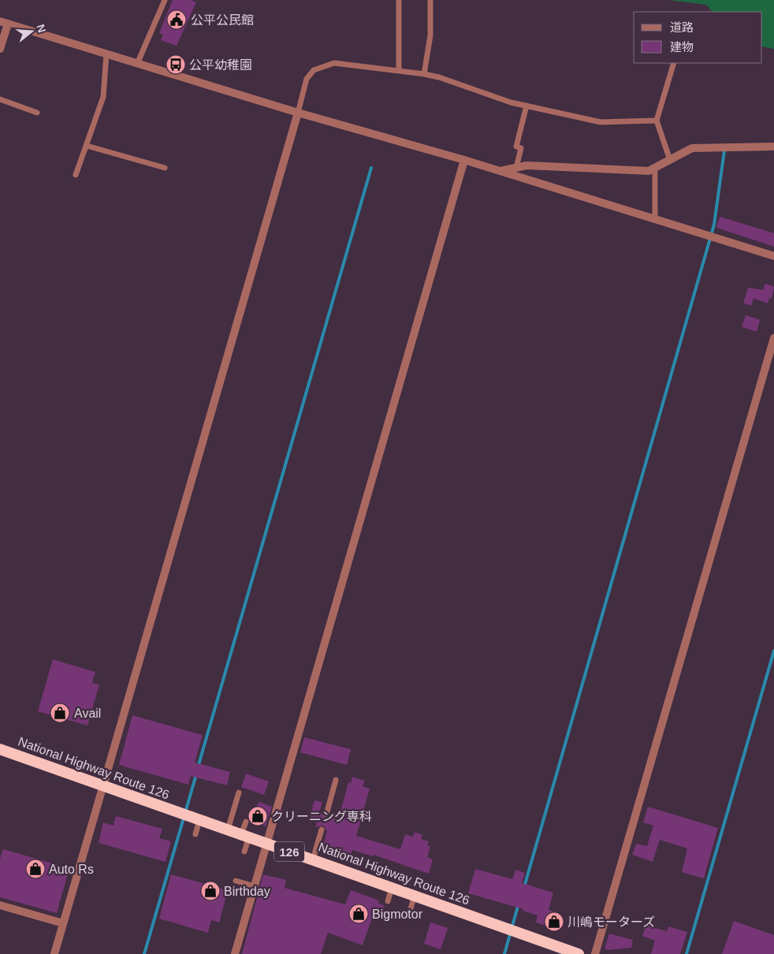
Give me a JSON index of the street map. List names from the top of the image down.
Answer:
{
  "streets": {
    "highway": ["National Highway Route 126", "126"]
  },
  "places": {
    "public building": ["公平公民館"],
    "bus stop": ["公平幼稚園"],
    "shop": [
      "Avail",
      "クリーニング専科",
      "Auto Rs",
      "Birthday",
      "Bigmotor",
      "川嶋モーターズ"
    ]
  },
  "legend": ["道路", "建物"],
  "north": "right"
}
